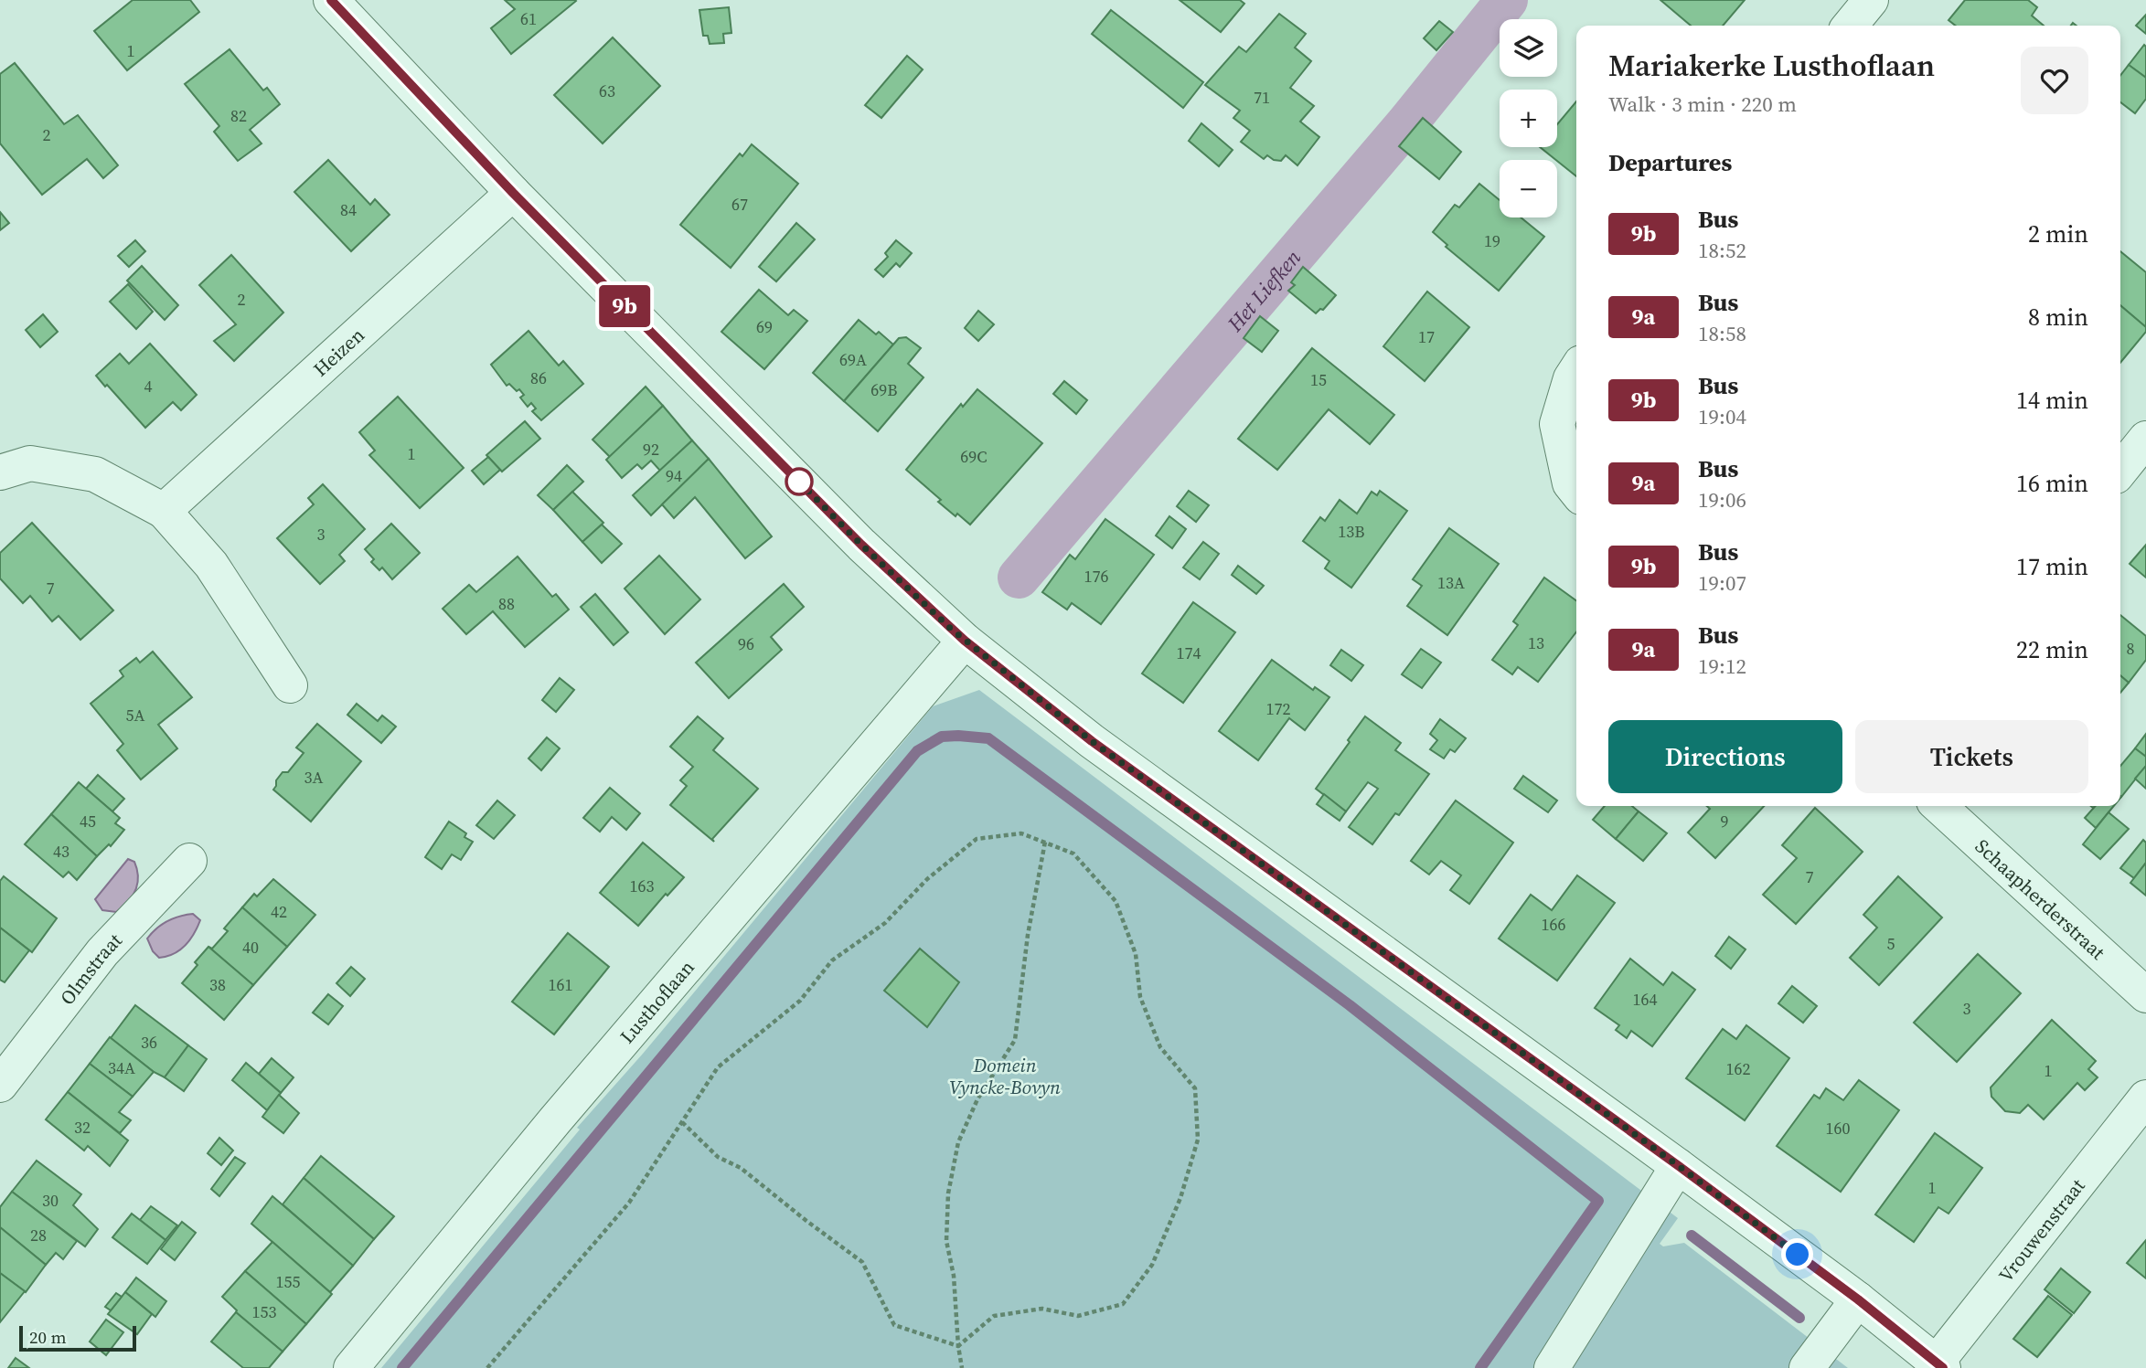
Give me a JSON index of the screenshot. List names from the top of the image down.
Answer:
{
  "streets": {
    "street": [
      "Heizen",
      "Schaapherderstraat",
      "Olmstraat",
      "Lusthoflaan",
      "Vrouwenstraat"
    ]
  },
  "water": ["Het Liefken"],
  "parks": ["Domein Vyncke-Bovyn"],
  "lines": ["bus line 9b"],
  "house_numbers": [
    "61",
    "1",
    "63",
    "71",
    "82",
    "2",
    "67",
    "84",
    "19",
    "2",
    "69",
    "17",
    "69A",
    "86",
    "15",
    "4",
    "69B",
    "92",
    "1",
    "69C",
    "94",
    "13B",
    "3",
    "176",
    "13A",
    "7",
    "88",
    "13",
    "96",
    "8",
    "174",
    "172",
    "5A",
    "3A",
    "45",
    "9",
    "43",
    "7",
    "163",
    "42",
    "166",
    "5",
    "40",
    "38",
    "161",
    "164",
    "3",
    "36",
    "34A",
    "162",
    "1",
    "32",
    "160",
    "1",
    "30",
    "28",
    "155",
    "153"
  ],
  "scale_bar": "20 m",
  "page": {
    "on_map": "9b",
    "map_buttons": ["+", "−"],
    "heading": [
      ["Mariakerke Lusthoflaan", "Walk · 3 min · 220 m"],
      "Departures"
    ],
    "list": [
      {
        "mark": "9b",
        "name": "Bus",
        "note": "18:52",
        "value": "2 min"
      },
      {
        "mark": "9a",
        "name": "Bus",
        "note": "18:58",
        "value": "8 min"
      },
      {
        "mark": "9b",
        "name": "Bus",
        "note": "19:04",
        "value": "14 min"
      },
      {
        "mark": "9a",
        "name": "Bus",
        "note": "19:06",
        "value": "16 min"
      },
      {
        "mark": "9b",
        "name": "Bus",
        "note": "19:07",
        "value": "17 min"
      },
      {
        "mark": "9a",
        "name": "Bus",
        "note": "19:12",
        "value": "22 min"
      }
    ],
    "buttons": ["Directions", "Tickets"],
    "scale": "20 m"
  }
}
